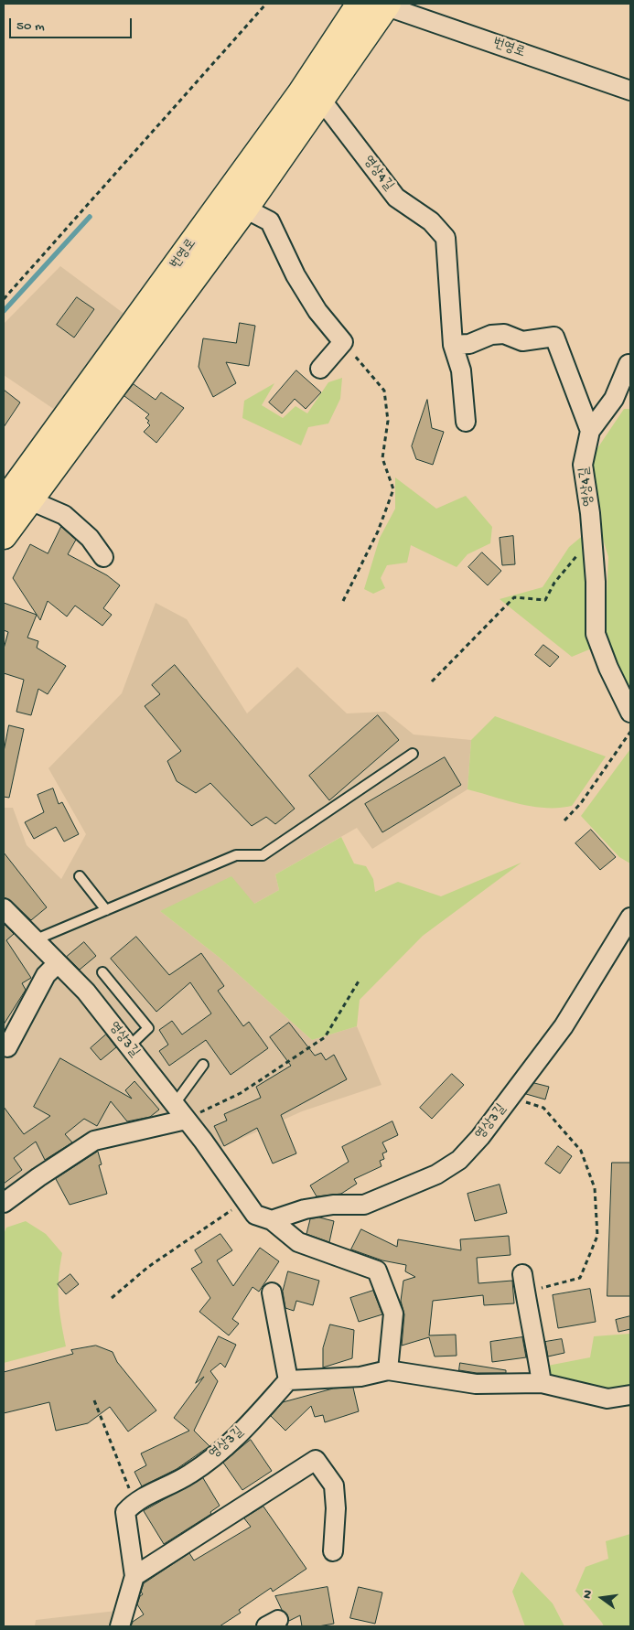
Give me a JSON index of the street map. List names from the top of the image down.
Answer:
{
  "streets": {
    "main road": ["번영로"],
    "street": ["영상4길", "영상3길"]
  },
  "crossings": [
    ["번영로", "영상4길"]
  ],
  "scale_bar": "50 m",
  "north": "left"
}
